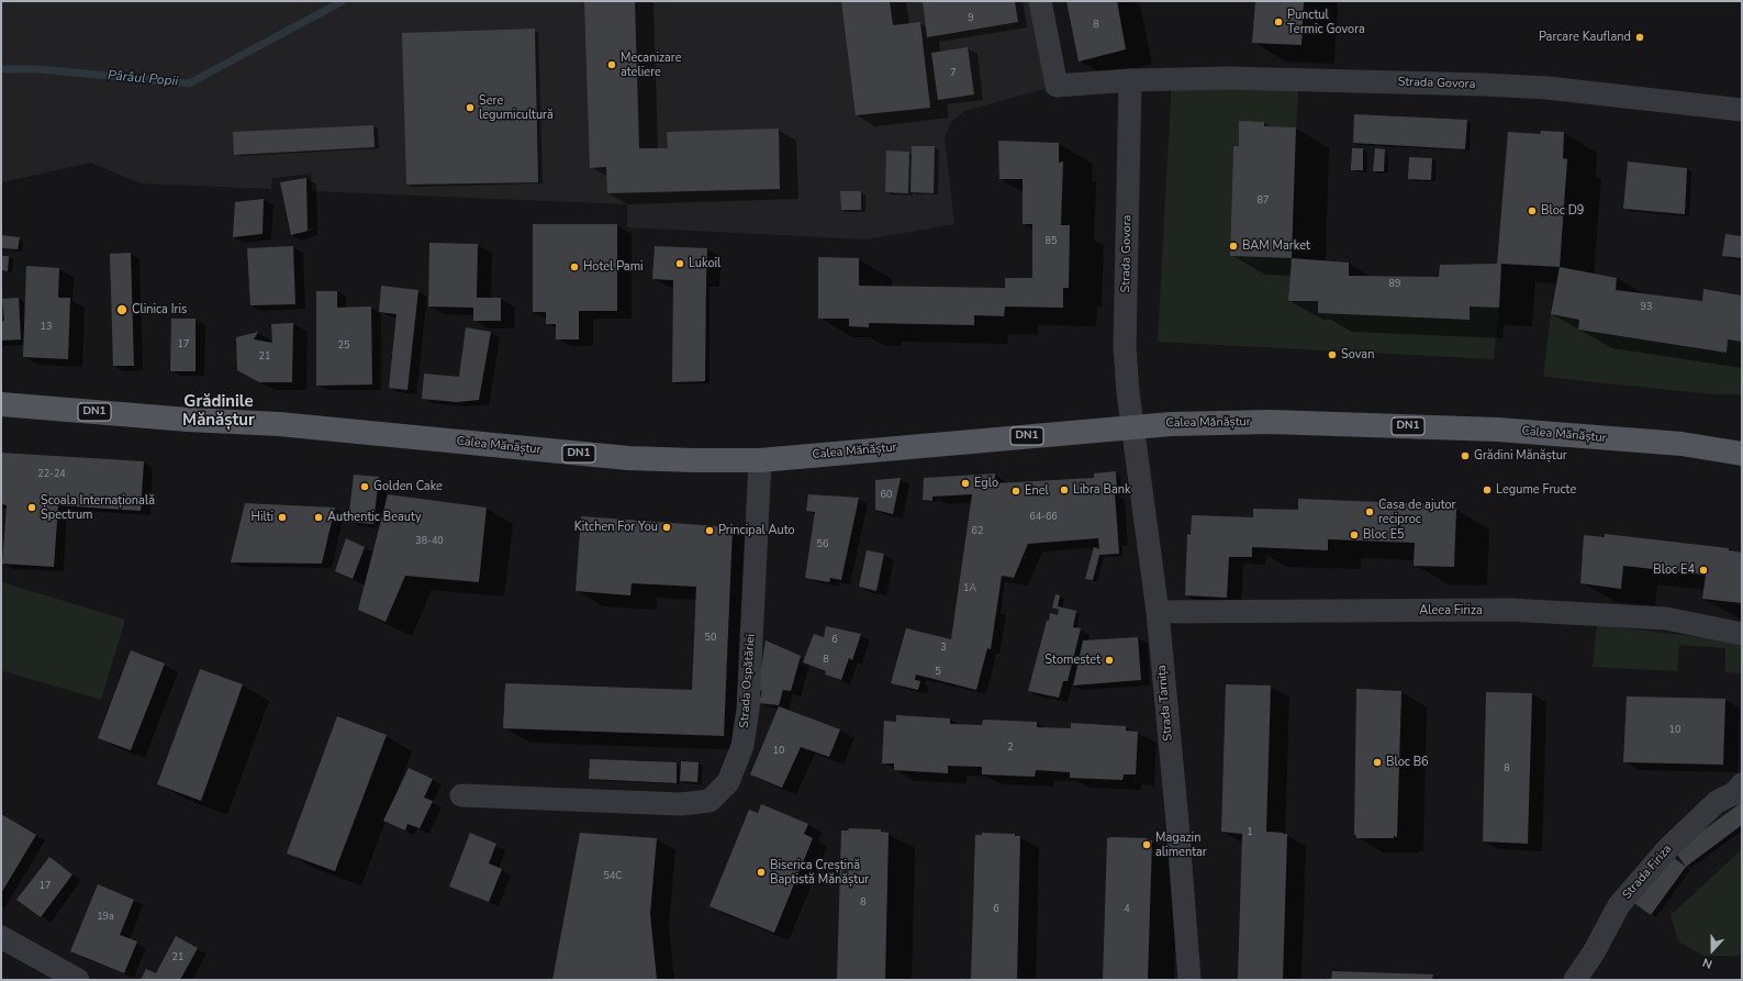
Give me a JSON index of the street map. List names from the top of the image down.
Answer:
{
  "streets": {
    "main road": ["DN1", "Calea Mănăștur"],
    "street": [
      "Strada Govora",
      "Aleea Firiza",
      "Strada Ospătăriei",
      "Strada Tarnița",
      "Strada Firiza"
    ]
  },
  "crossings": [
    ["Strada Govora", "Calea Mănăștur"],
    ["Strada Govora", "Strada Tarnița"],
    ["Calea Mănăștur", "Strada Ospătăriei"],
    ["Calea Mănăștur", "Strada Tarnița"],
    ["Aleea Firiza", "Strada Tarnița"]
  ],
  "districts": ["Grădinile Mănăștur"],
  "water": ["Pârâul Popii"],
  "places": [
    "Punctul Termic Govora",
    "Parcare Kaufland",
    "Mecanizare ateliere",
    "Sere legumicultură",
    "Bloc D9",
    "BAM Market",
    "Lukoil",
    "Hotel Pami",
    "Clinica Iris",
    "Sovan",
    "Grădini Mănăștur",
    "Eglo",
    "Golden Cake",
    "Libra Bank",
    "Legume Fructe",
    "Enel",
    "Școala Internațională Spectrum",
    "Casa de ajutor reciproc",
    "Hilti",
    "Authentic Beauty",
    "Kitchen For You",
    "Principal Auto",
    "Bloc E5",
    "Bloc E4",
    "Stomestet",
    "Bloc B6",
    "Magazin alimentar",
    "Biserica Creștină Baptistă Mănăștur"
  ],
  "house_numbers": [
    "9",
    "8",
    "7",
    "87",
    "85",
    "89",
    "93",
    "13",
    "17",
    "25",
    "21",
    "22-24",
    "60",
    "64-66",
    "62",
    "38-40",
    "56",
    "1A",
    "50",
    "6",
    "3",
    "8",
    "5",
    "10",
    "2",
    "10",
    "8",
    "1",
    "54C",
    "17",
    "8",
    "6",
    "4",
    "19a",
    "21"
  ],
  "north": "bottom"
}
